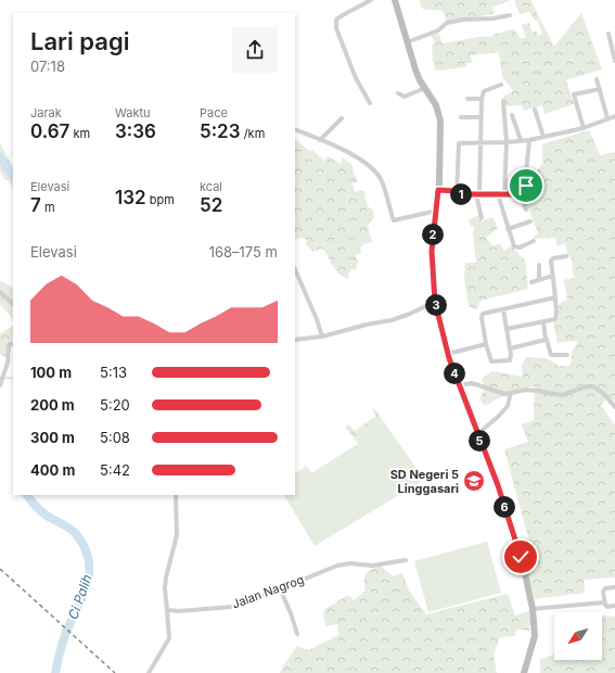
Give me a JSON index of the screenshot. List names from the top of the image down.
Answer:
{
  "streets": {
    "street": ["Jalan Nagrog"]
  },
  "water": ["Ci Palih"],
  "places": {
    "school or university": ["SD Negeri 5 Linggasari"]
  },
  "north": "bottom left",
  "page": {
    "heading": ["Lari pagi", "07:18"],
    "stats": [
      ["Jarak", "0.67 km"],
      ["Waktu", "3:36"],
      ["Pace", "5:23 /km"],
      ["Elevasi", "7 m"],
      ["132 bpm"],
      ["kcal", "52"]
    ],
    "pins": [
      "1",
      "2",
      "3",
      "4",
      "5",
      "6"
    ],
    "chart": ["Elevasi", "168–175 m"],
    "list": [
      {
        "name": "100 m",
        "note": "5:13"
      },
      {
        "name": "200 m",
        "note": "5:20"
      },
      {
        "name": "300 m",
        "note": "5:08"
      },
      {
        "name": "400 m",
        "note": "5:42"
      }
    ]
  }
}
